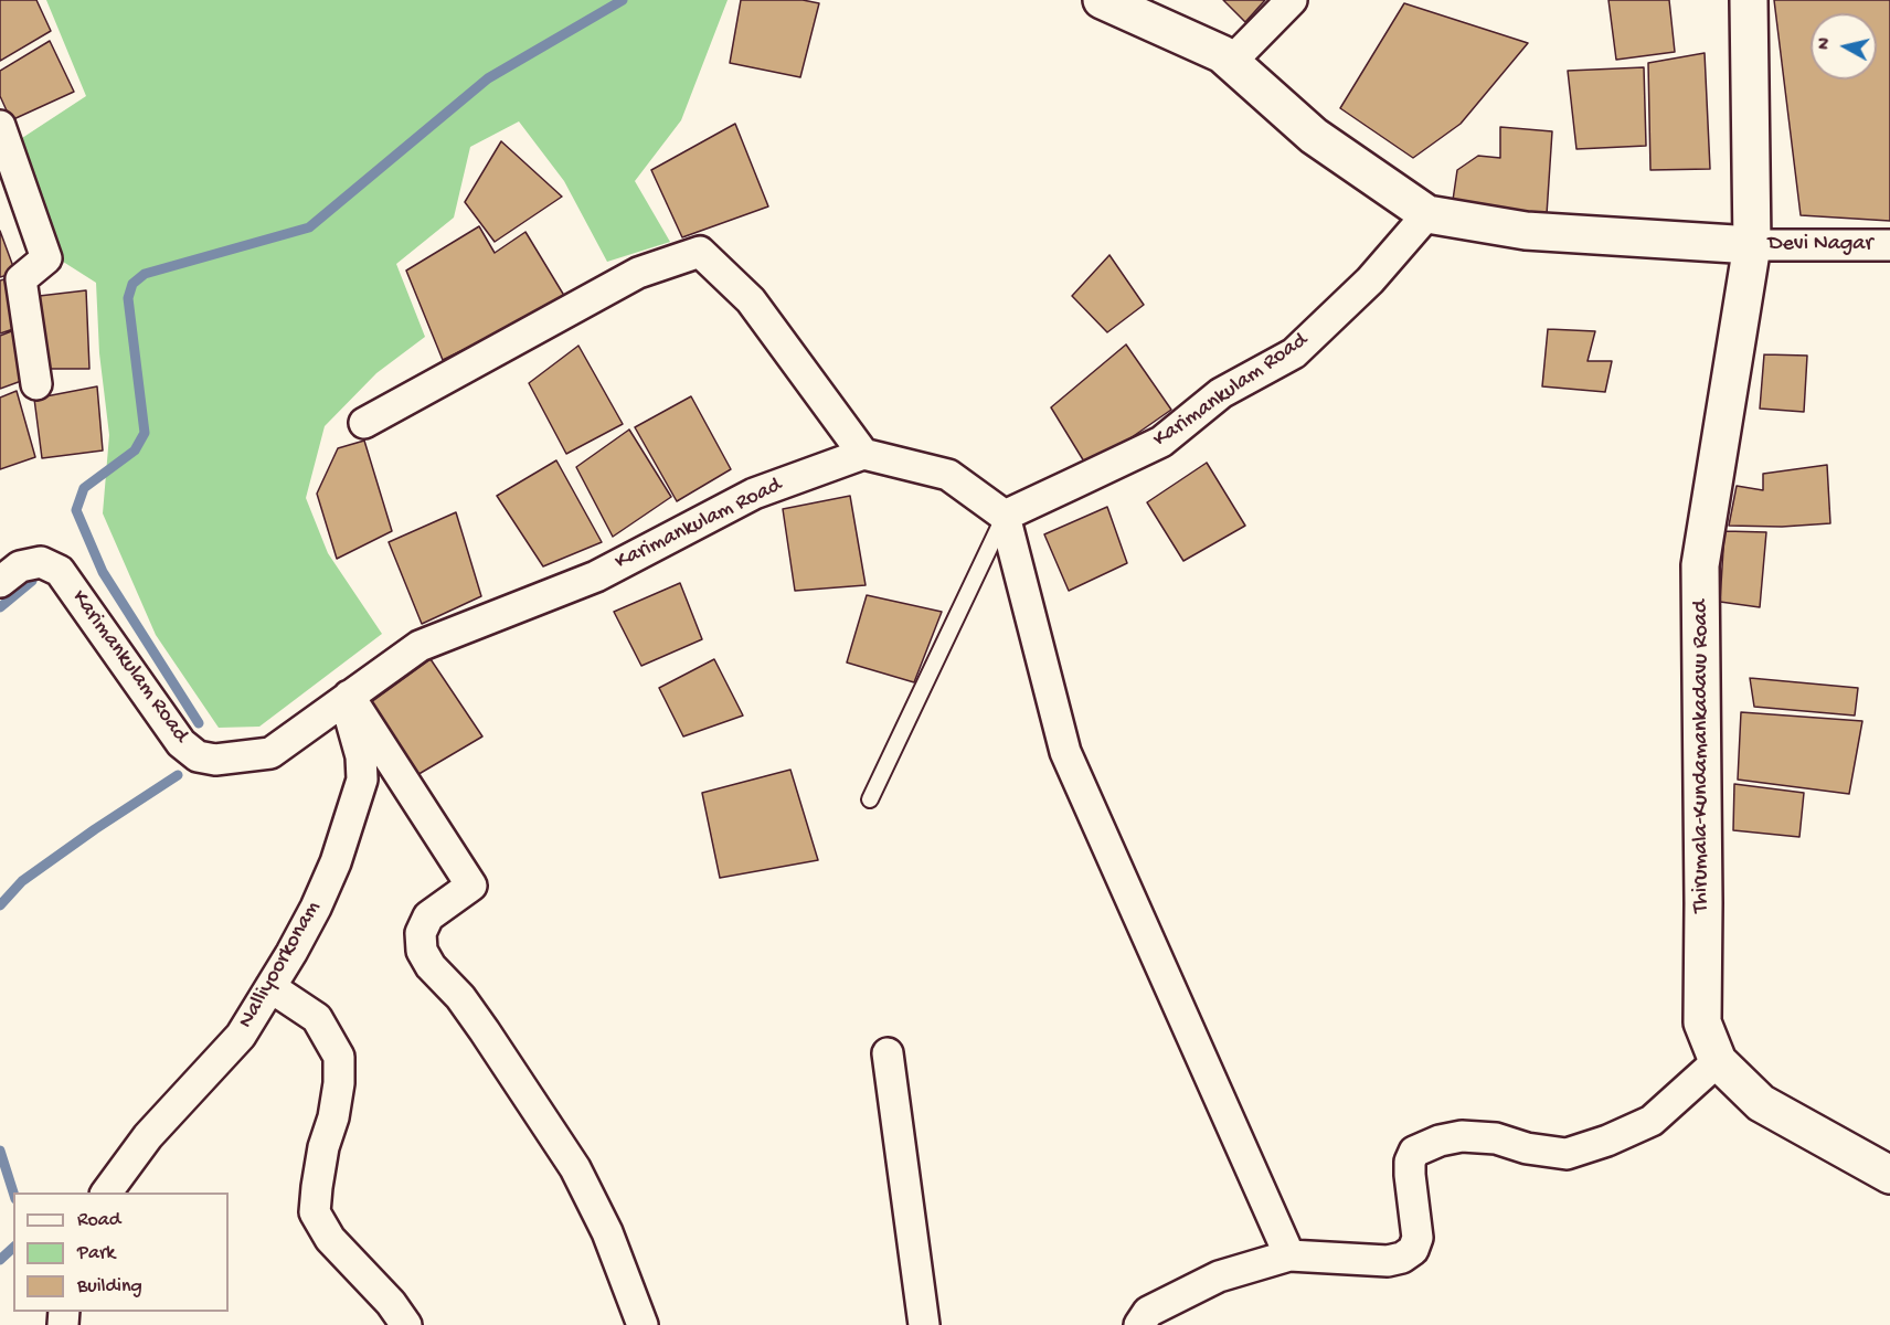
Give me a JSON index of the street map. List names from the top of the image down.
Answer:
{
  "streets": {
    "main road": ["Thirumala-Kundamankadavu Road"],
    "street": ["Devi Nagar", "Karimankulam Road", "Nalliyoorkonam"]
  },
  "crossings": [
    ["Devi Nagar", "Thirumala-Kundamankadavu Road"],
    ["Karimankulam Road", "Nalliyoorkonam"]
  ],
  "legend": ["Road", "Park", "Building"],
  "north": "left"
}
